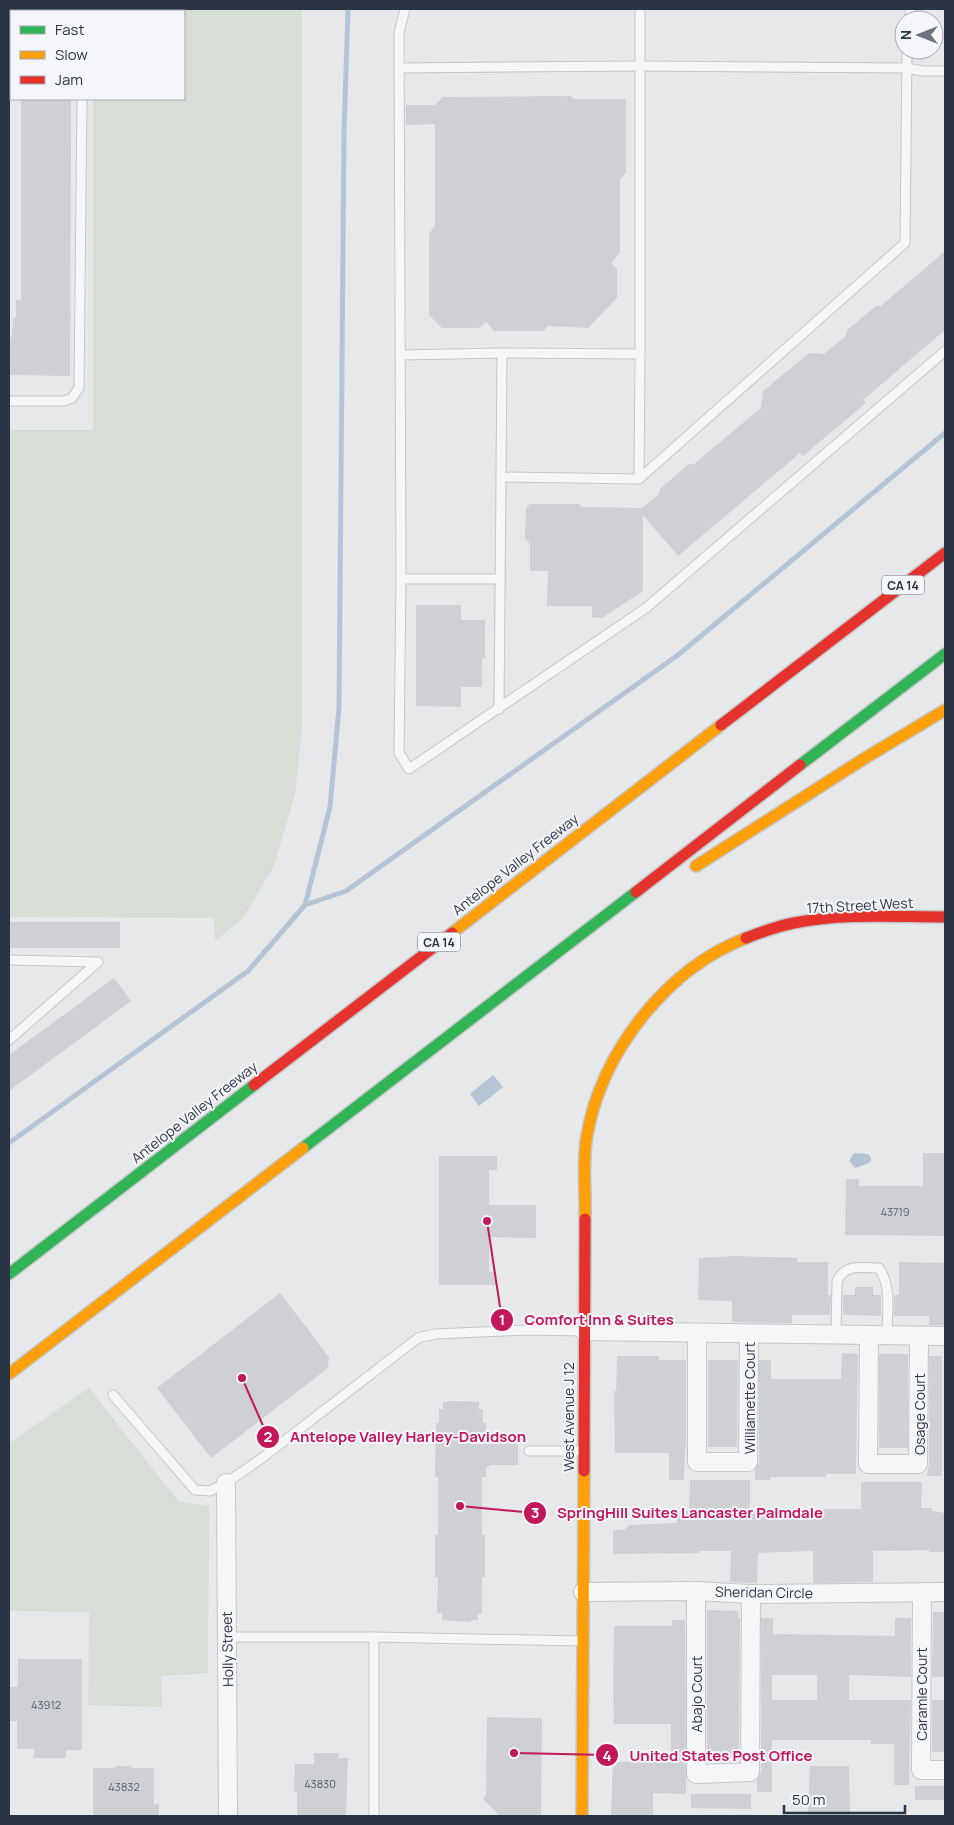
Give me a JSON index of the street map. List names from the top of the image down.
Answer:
{
  "streets": {
    "main road": [
      "CA 14",
      "Antelope Valley Freeway",
      "17th Street West",
      "West Avenue J 12"
    ],
    "street": [
      "Williamette Court",
      "Osage Court",
      "Sheridan Circle",
      "Holly Street",
      "Abajo Court",
      "Caramle Court"
    ]
  },
  "crossings": [
    ["17th Street West", "West Avenue J 12"],
    ["West Avenue J 12", "Sheridan Circle"],
    ["Sheridan Circle", "Abajo Court"],
    ["Sheridan Circle", "Caramle Court"]
  ],
  "places": [
    "Comfort Inn & Suites",
    "Antelope Valley Harley-Davidson",
    "SpringHill Suites Lancaster Palmdale",
    "United States Post Office"
  ],
  "house_numbers": [
    "43719",
    "43912",
    "43830",
    "43832"
  ],
  "legend": ["Fast", "Slow", "Jam"],
  "scale_bar": "50 m",
  "north": "left"
}
